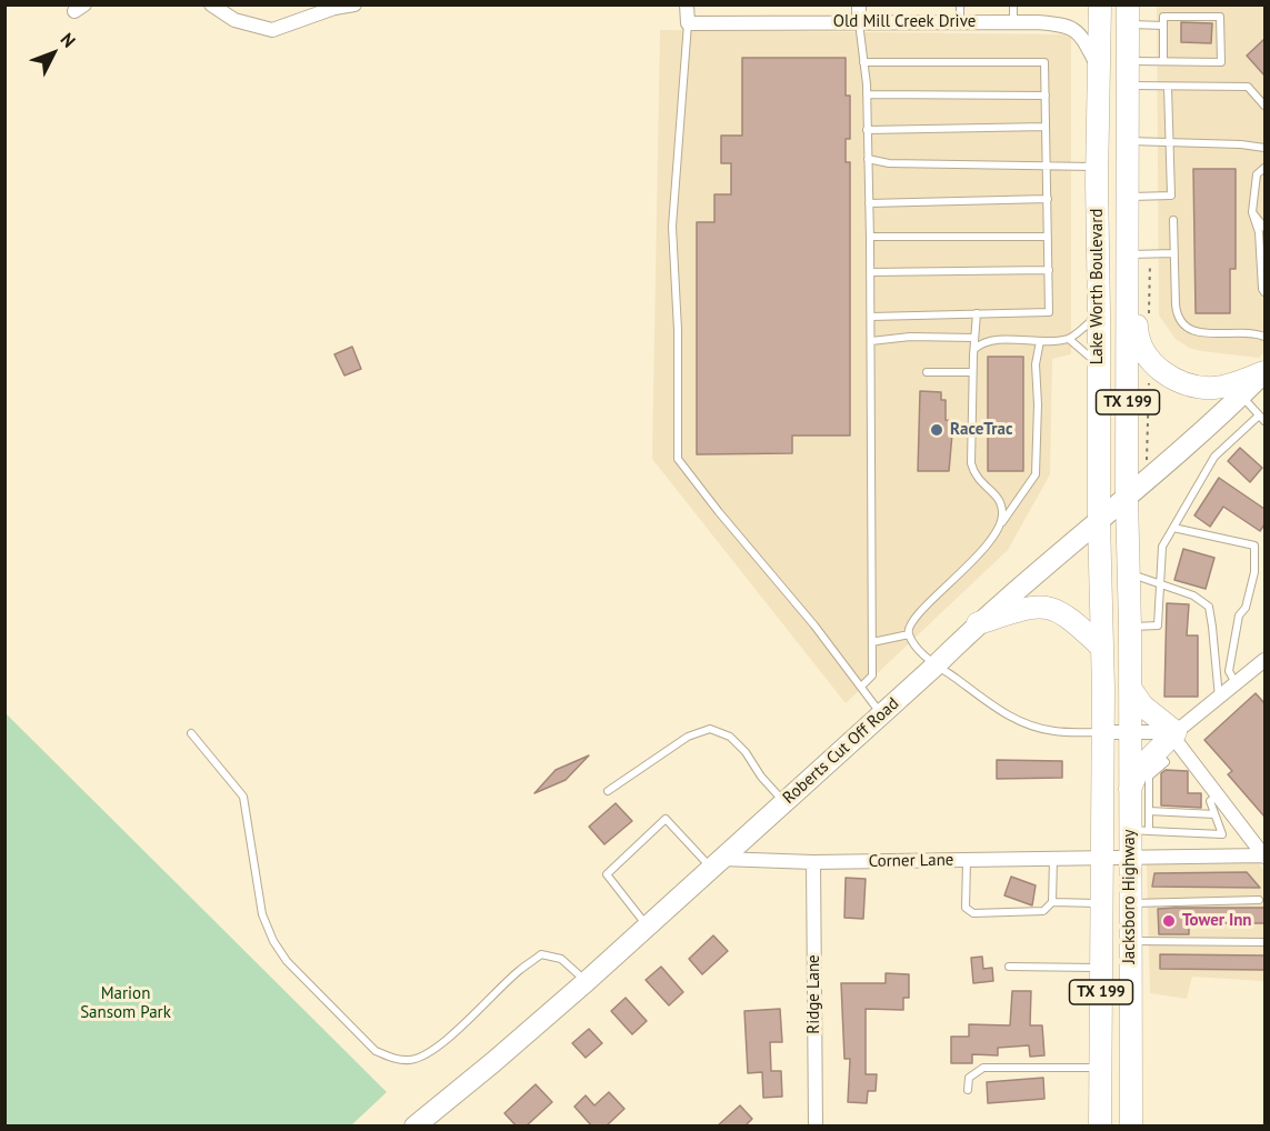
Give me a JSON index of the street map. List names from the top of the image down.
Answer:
{
  "streets": {
    "main road": ["Lake Worth Boulevard", "TX 199", "Jacksboro Highway"],
    "street": [
      "Old Mill Creek Drive",
      "Roberts Cut Off Road",
      "Corner Lane",
      "Ridge Lane"
    ]
  },
  "crossings": [
    ["Old Mill Creek Drive", "Lake Worth Boulevard"],
    ["Lake Worth Boulevard", "Roberts Cut Off Road"],
    ["Lake Worth Boulevard", "Jacksboro Highway"],
    ["Roberts Cut Off Road", "Corner Lane"],
    ["Corner Lane", "Jacksboro Highway"],
    ["Corner Lane", "Ridge Lane"]
  ],
  "parks": ["Marion Sansom Park"],
  "places": ["RaceTrac", "Tower Inn"],
  "north": "top right"
}
